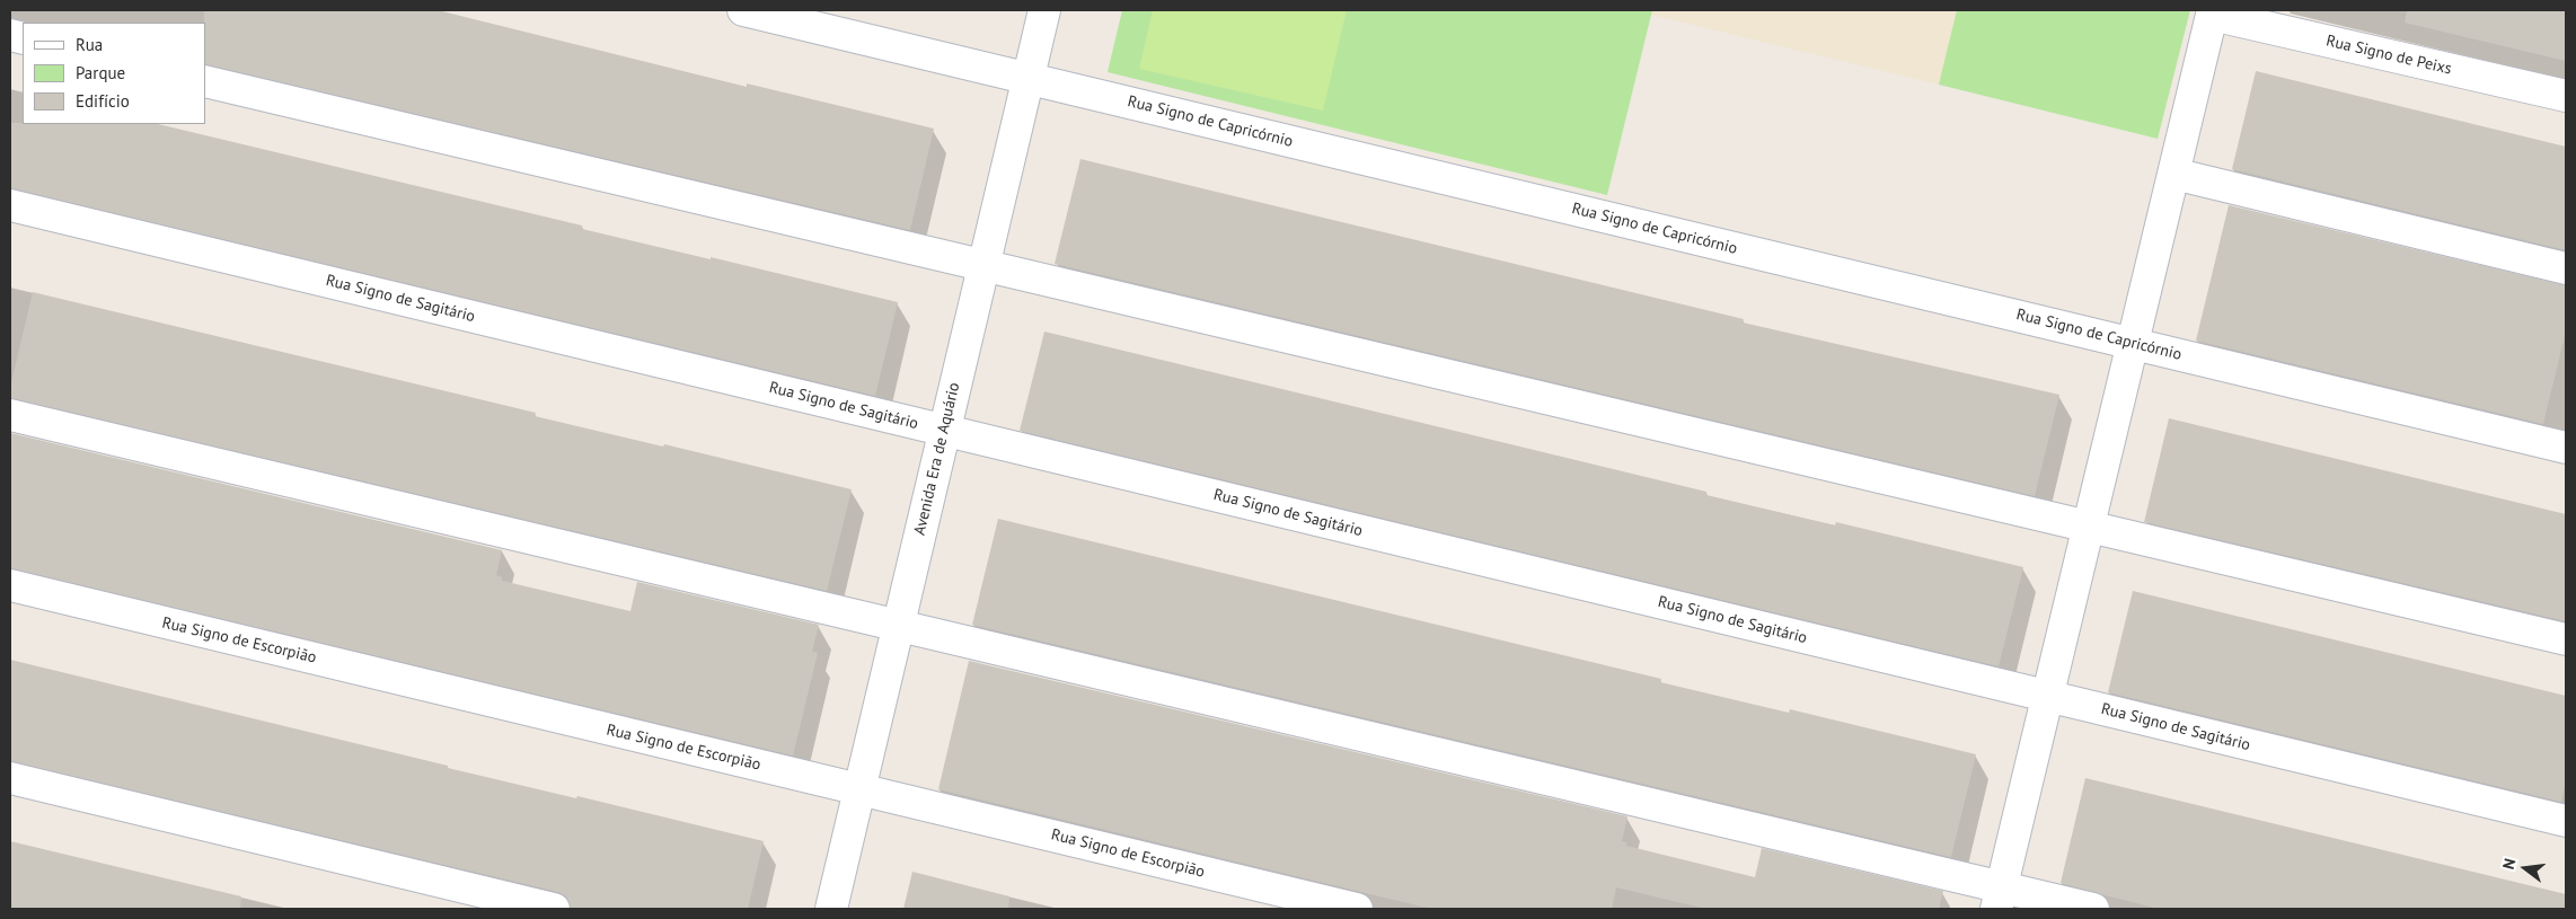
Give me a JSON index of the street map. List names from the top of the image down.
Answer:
{
  "streets": {
    "street": [
      "Rua Signo de Peixs",
      "Rua Signo de Capricórnio",
      "Rua Signo de Sagitário",
      "Avenida Era de Aquário",
      "Rua Signo de Escorpião"
    ]
  },
  "crossings": [
    ["Rua Signo de Capricórnio", "Avenida Era de Aquário"],
    ["Rua Signo de Sagitário", "Avenida Era de Aquário"],
    ["Avenida Era de Aquário", "Rua Signo de Escorpião"]
  ],
  "legend": ["Rua", "Parque", "Edifício"],
  "north": "left"
}
